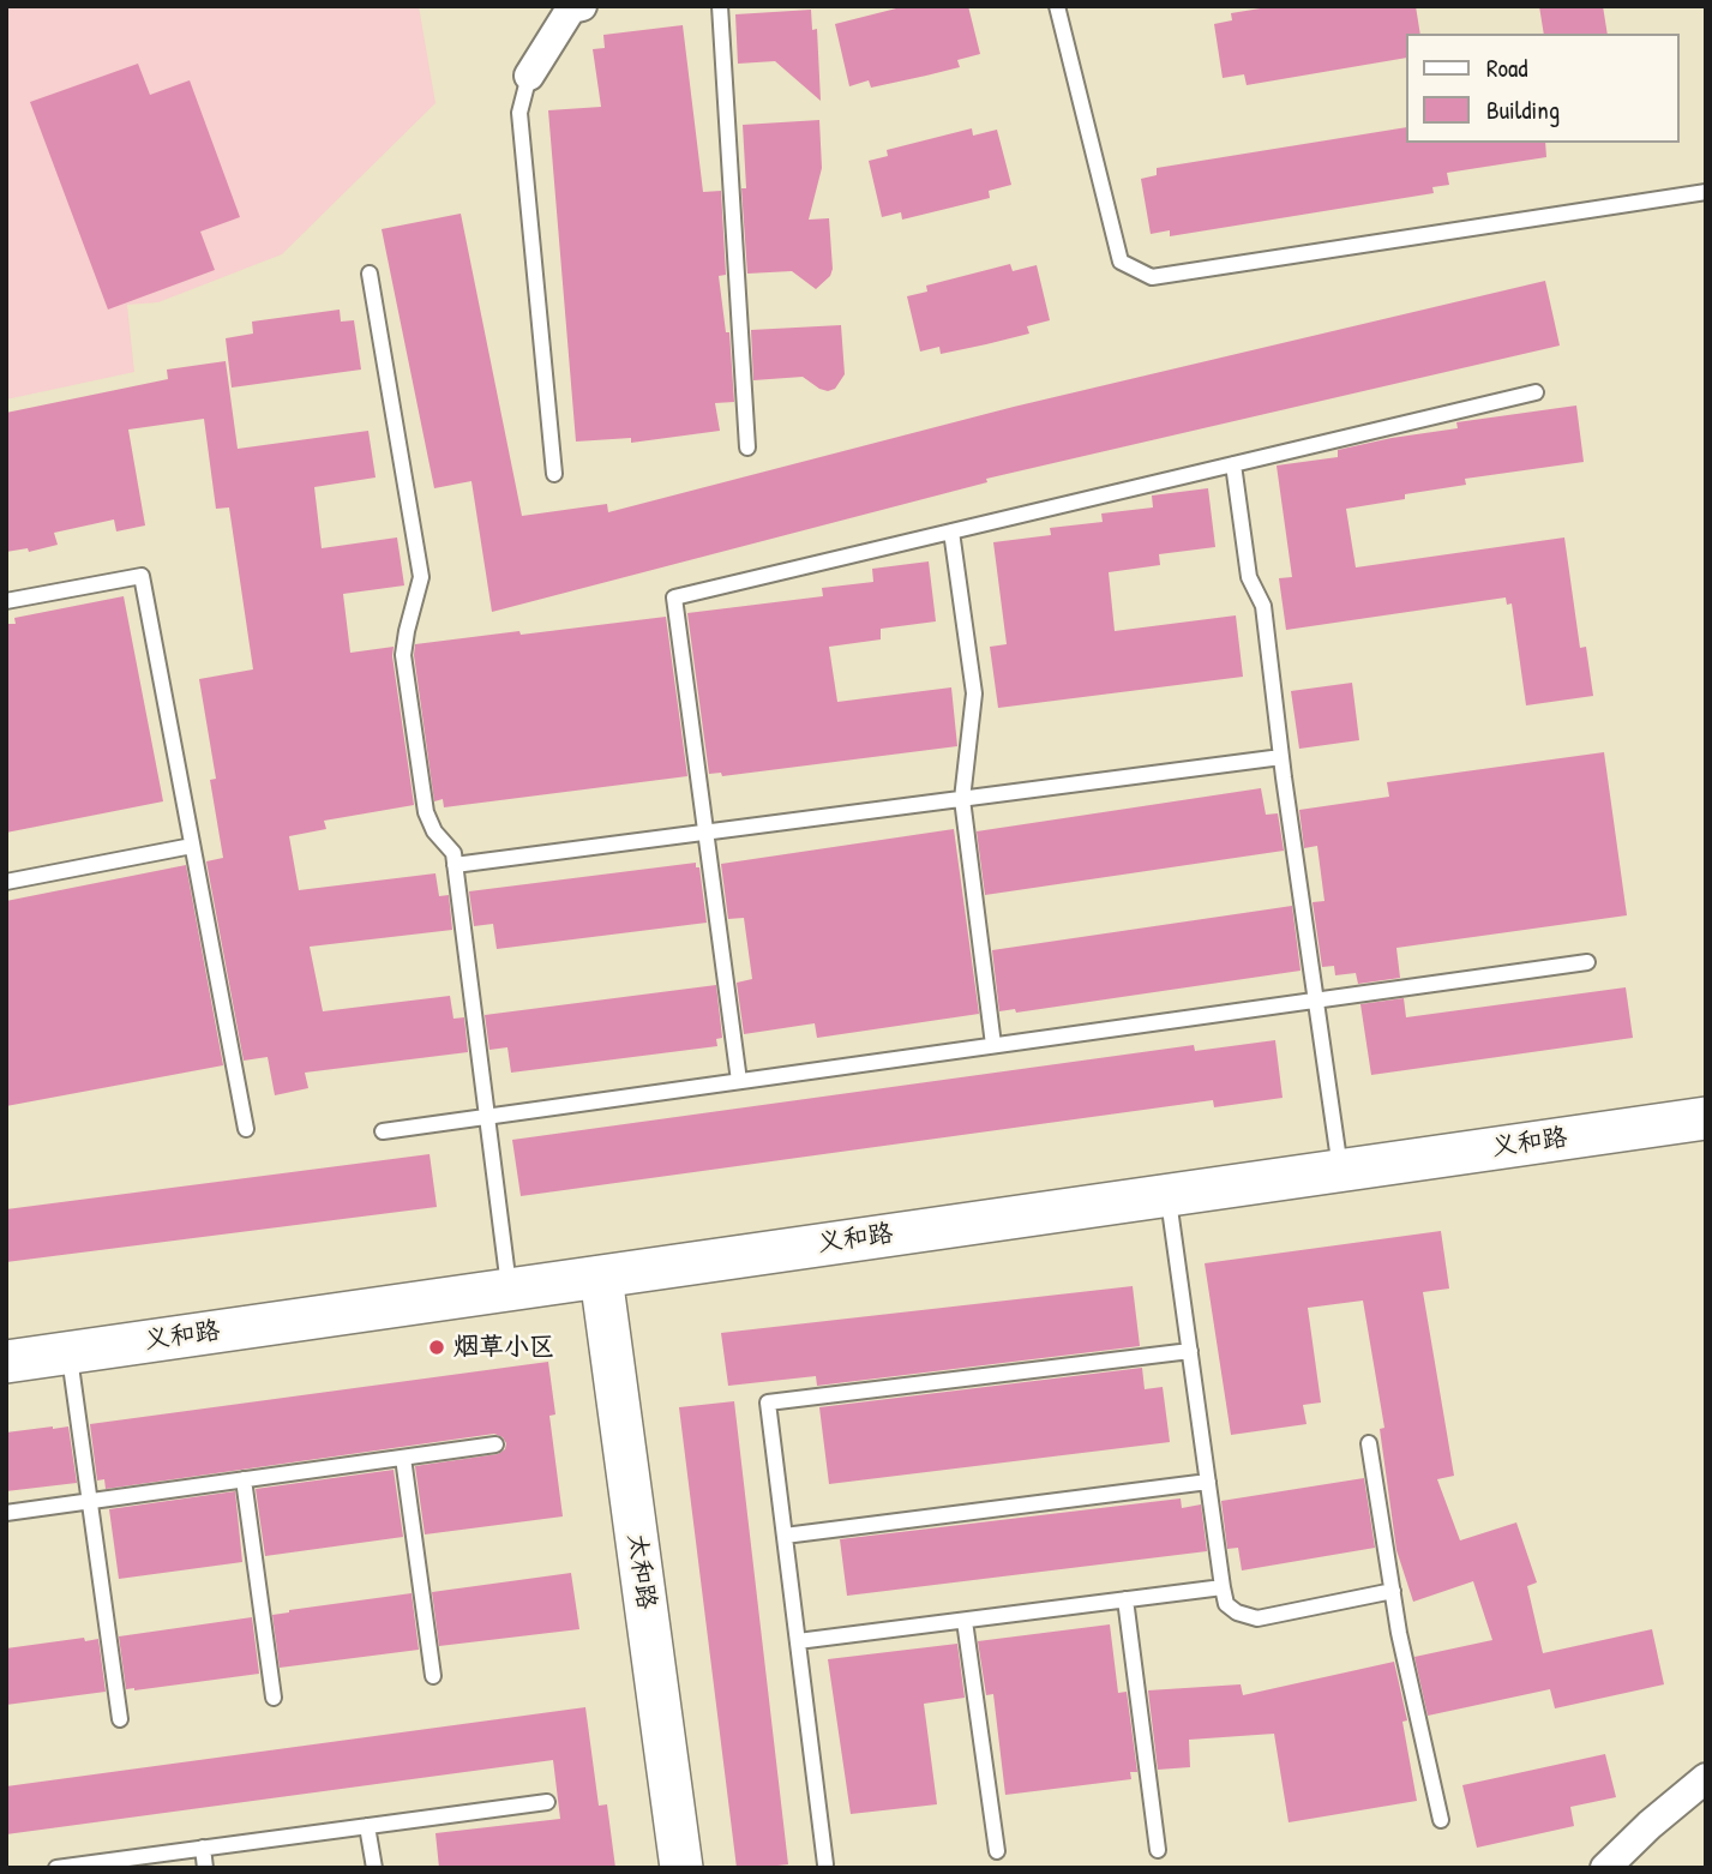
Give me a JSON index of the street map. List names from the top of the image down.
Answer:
{
  "streets": {
    "street": ["义和路", "太和路"]
  },
  "crossings": [
    ["义和路", "太和路"]
  ],
  "places": ["烟草小区"],
  "legend": ["Road", "Building"]
}
